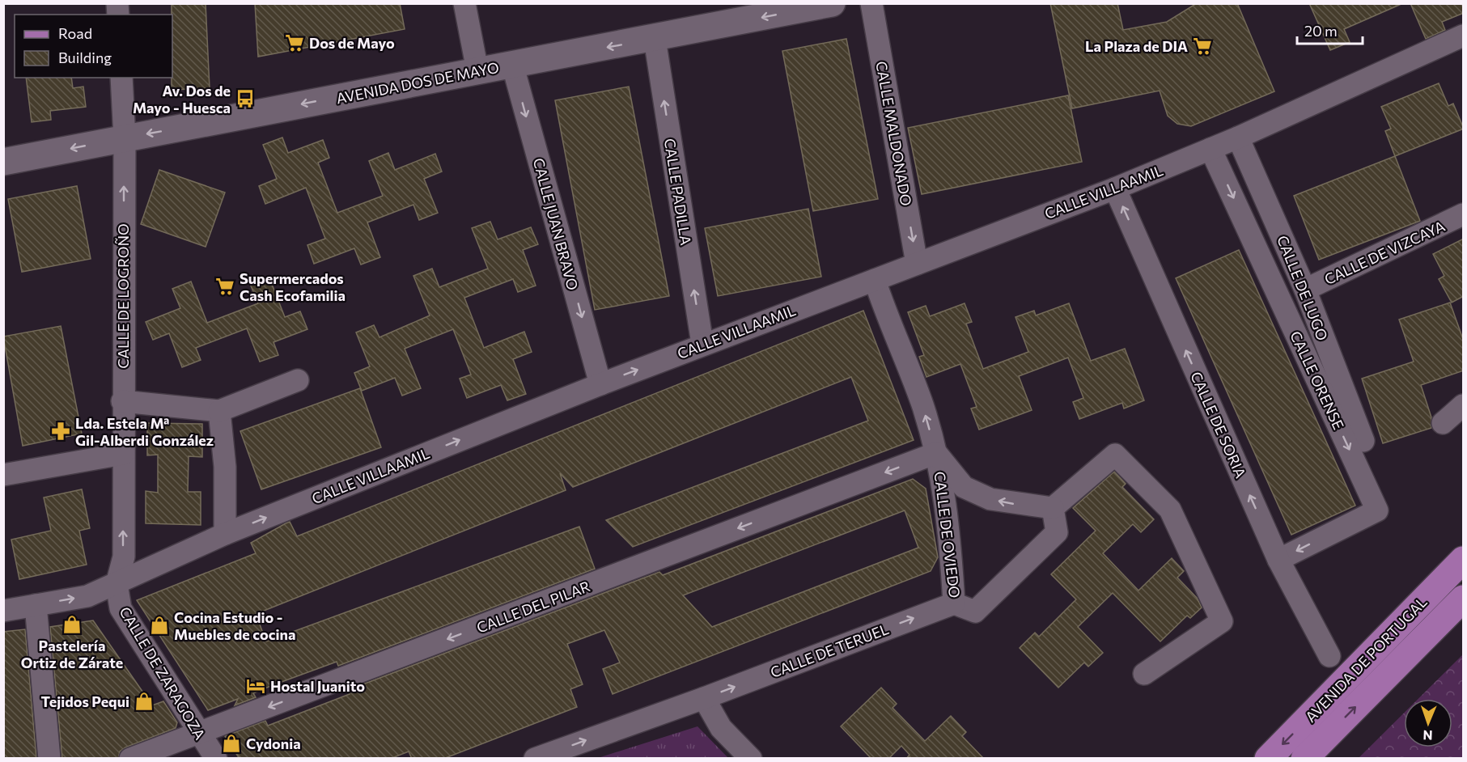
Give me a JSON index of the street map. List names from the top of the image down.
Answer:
{
  "streets": {
    "main road": ["AVENIDA DE PORTUGAL"],
    "street": [
      "AVENIDA DOS DE MAYO",
      "CALLE MALDONADO",
      "CALLE PADILLA",
      "CALLE VILLAAMIL",
      "CALLE JUAN BRAVO",
      "CALLE DE VIZCAYA",
      "CALLE DE LUGO",
      "CALLE DE LOGROÑO",
      "CALLE ORENSE",
      "CALLE DE SORIA",
      "CALLE DE OVIEDO",
      "CALLE DEL PILAR",
      "CALLE DE TERUEL",
      "CALLE DE ZARAGOZA"
    ]
  },
  "crossings": [
    ["AVENIDA DOS DE MAYO", "CALLE PADILLA"],
    ["AVENIDA DOS DE MAYO", "CALLE JUAN BRAVO"],
    ["AVENIDA DOS DE MAYO", "CALLE DE LOGROÑO"],
    ["CALLE MALDONADO", "CALLE VILLAAMIL"],
    ["CALLE PADILLA", "CALLE VILLAAMIL"],
    ["CALLE VILLAAMIL", "CALLE JUAN BRAVO"],
    ["CALLE VILLAAMIL", "CALLE DE LUGO"],
    ["CALLE VILLAAMIL", "CALLE DE LOGROÑO"],
    ["CALLE VILLAAMIL", "CALLE ORENSE"],
    ["CALLE VILLAAMIL", "CALLE DE SORIA"],
    ["CALLE VILLAAMIL", "CALLE DE OVIEDO"],
    ["CALLE VILLAAMIL", "CALLE DE ZARAGOZA"],
    ["CALLE DE VIZCAYA", "CALLE DE LUGO"],
    ["CALLE DE LOGROÑO", "CALLE DE ZARAGOZA"],
    ["CALLE ORENSE", "CALLE DE SORIA"],
    ["CALLE DE SORIA", "AVENIDA DE PORTUGAL"],
    ["CALLE DE OVIEDO", "CALLE DEL PILAR"],
    ["CALLE DE OVIEDO", "CALLE DE TERUEL"],
    ["CALLE DEL PILAR", "CALLE DE ZARAGOZA"]
  ],
  "one_way": [
    "AVENIDA DOS DE MAYO",
    "CALLE MALDONADO",
    "CALLE PADILLA",
    "CALLE VILLAAMIL",
    "CALLE JUAN BRAVO",
    "CALLE DE LOGROÑO",
    "CALLE ORENSE",
    "CALLE DE SORIA",
    "CALLE DE OVIEDO",
    "CALLE DEL PILAR",
    "CALLE DE TERUEL"
  ],
  "places": {
    "supermarket": ["Dos de Mayo", "La Plaza de DIA", "Supermercados Cash Ecofamilia"],
    "bus stop": ["Av. Dos de Mayo - Huesca"],
    "pharmacy": ["Lda. Estela Mª Gil-Alberdi González"],
    "shop": [
      "Pastelería Ortiz de Zárate",
      "Cocina Estudio - Muebles de cocina",
      "Tejidos Pequi",
      "Cydonia"
    ],
    "hotel": ["Hostal Juanito"]
  },
  "legend": ["Road", "Building"],
  "scale_bar": "20 m",
  "north": "bottom"
}
